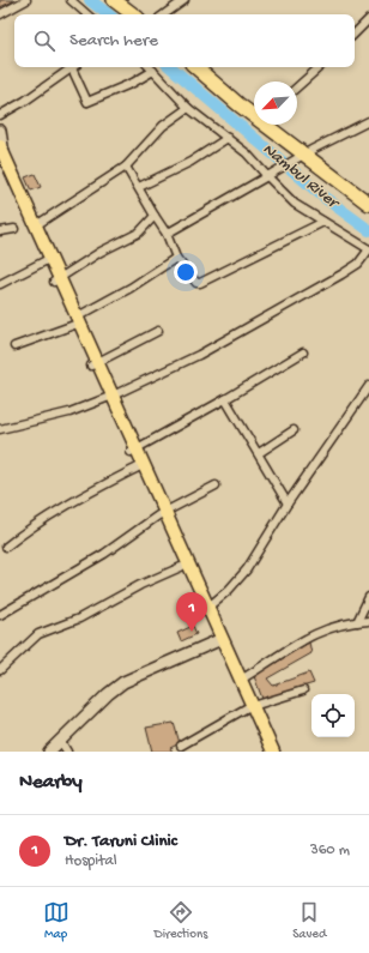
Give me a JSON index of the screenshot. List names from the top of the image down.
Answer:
{
  "water": ["Nambul River"],
  "north": "bottom left",
  "page": {
    "search": "Search here",
    "pins": "1",
    "heading": "Nearby",
    "list": [
      {
        "mark": "1",
        "name": "Dr. Taruni Clinic",
        "note": "Hospital",
        "value": "360 m"
      }
    ],
    "nav": ["Map", "Directions", "Saved"]
  }
}
